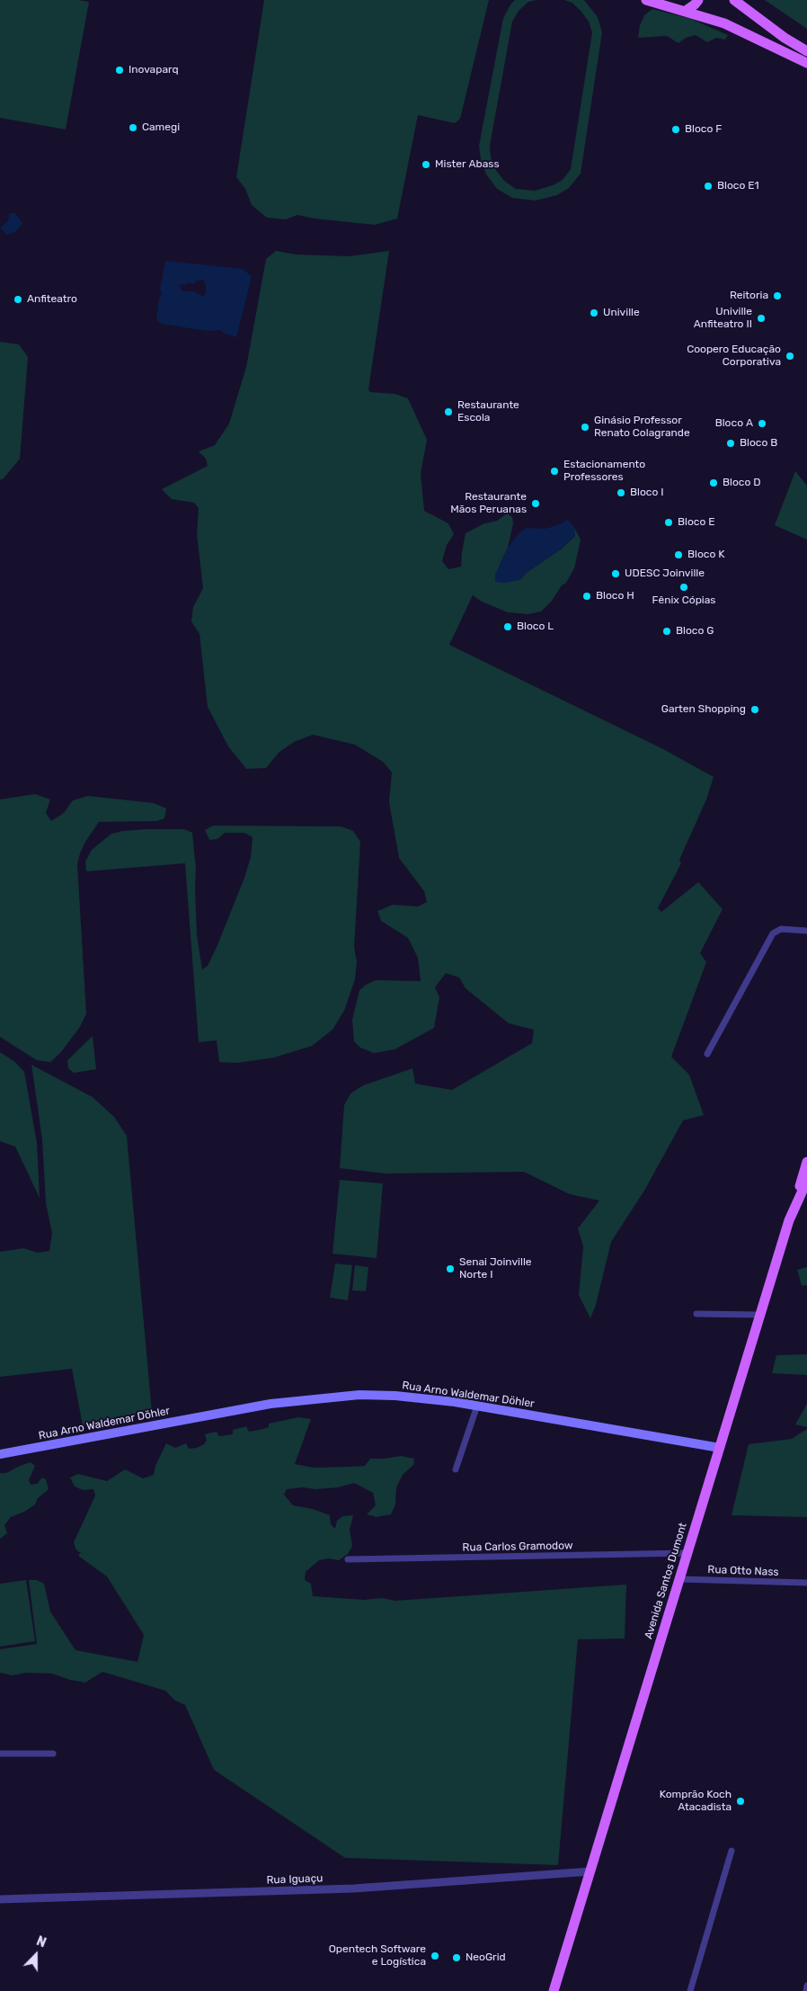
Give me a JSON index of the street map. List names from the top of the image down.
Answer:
{
  "streets": {
    "main road": ["Rua Arno Waldemar Döhler", "Avenida Santos Dumont"],
    "street": ["Rua Carlos Gramodow", "Rua Otto Nass", "Rua Iguaçu"]
  },
  "crossings": [
    ["Rua Arno Waldemar Döhler", "Avenida Santos Dumont"],
    ["Rua Carlos Gramodow", "Avenida Santos Dumont"],
    ["Rua Otto Nass", "Avenida Santos Dumont"],
    ["Avenida Santos Dumont", "Rua Iguaçu"]
  ],
  "places": [
    "Inovaparq",
    "Camegi",
    "Bloco F",
    "Mister Abass",
    "Bloco E1",
    "Reitoria",
    "Anfiteatro",
    "Univille",
    "Univille Anfiteatro II",
    "Coopero Educação Corporativa",
    "Restaurante Escola",
    "Bloco A",
    "Ginásio Professor Renato Colagrande",
    "Bloco B",
    "Estacionamento Professores",
    "Bloco D",
    "Bloco I",
    "Restaurante Mãos Peruanas",
    "Bloco E",
    "Bloco K",
    "UDESC Joinville",
    "Fênix Cópias",
    "Bloco H",
    "Bloco L",
    "Bloco G",
    "Garten Shopping",
    "Senai Joinville Norte I",
    "Komprão Koch Atacadista",
    "Opentech Software e Logística",
    "NeoGrid"
  ],
  "north": "top"
}
